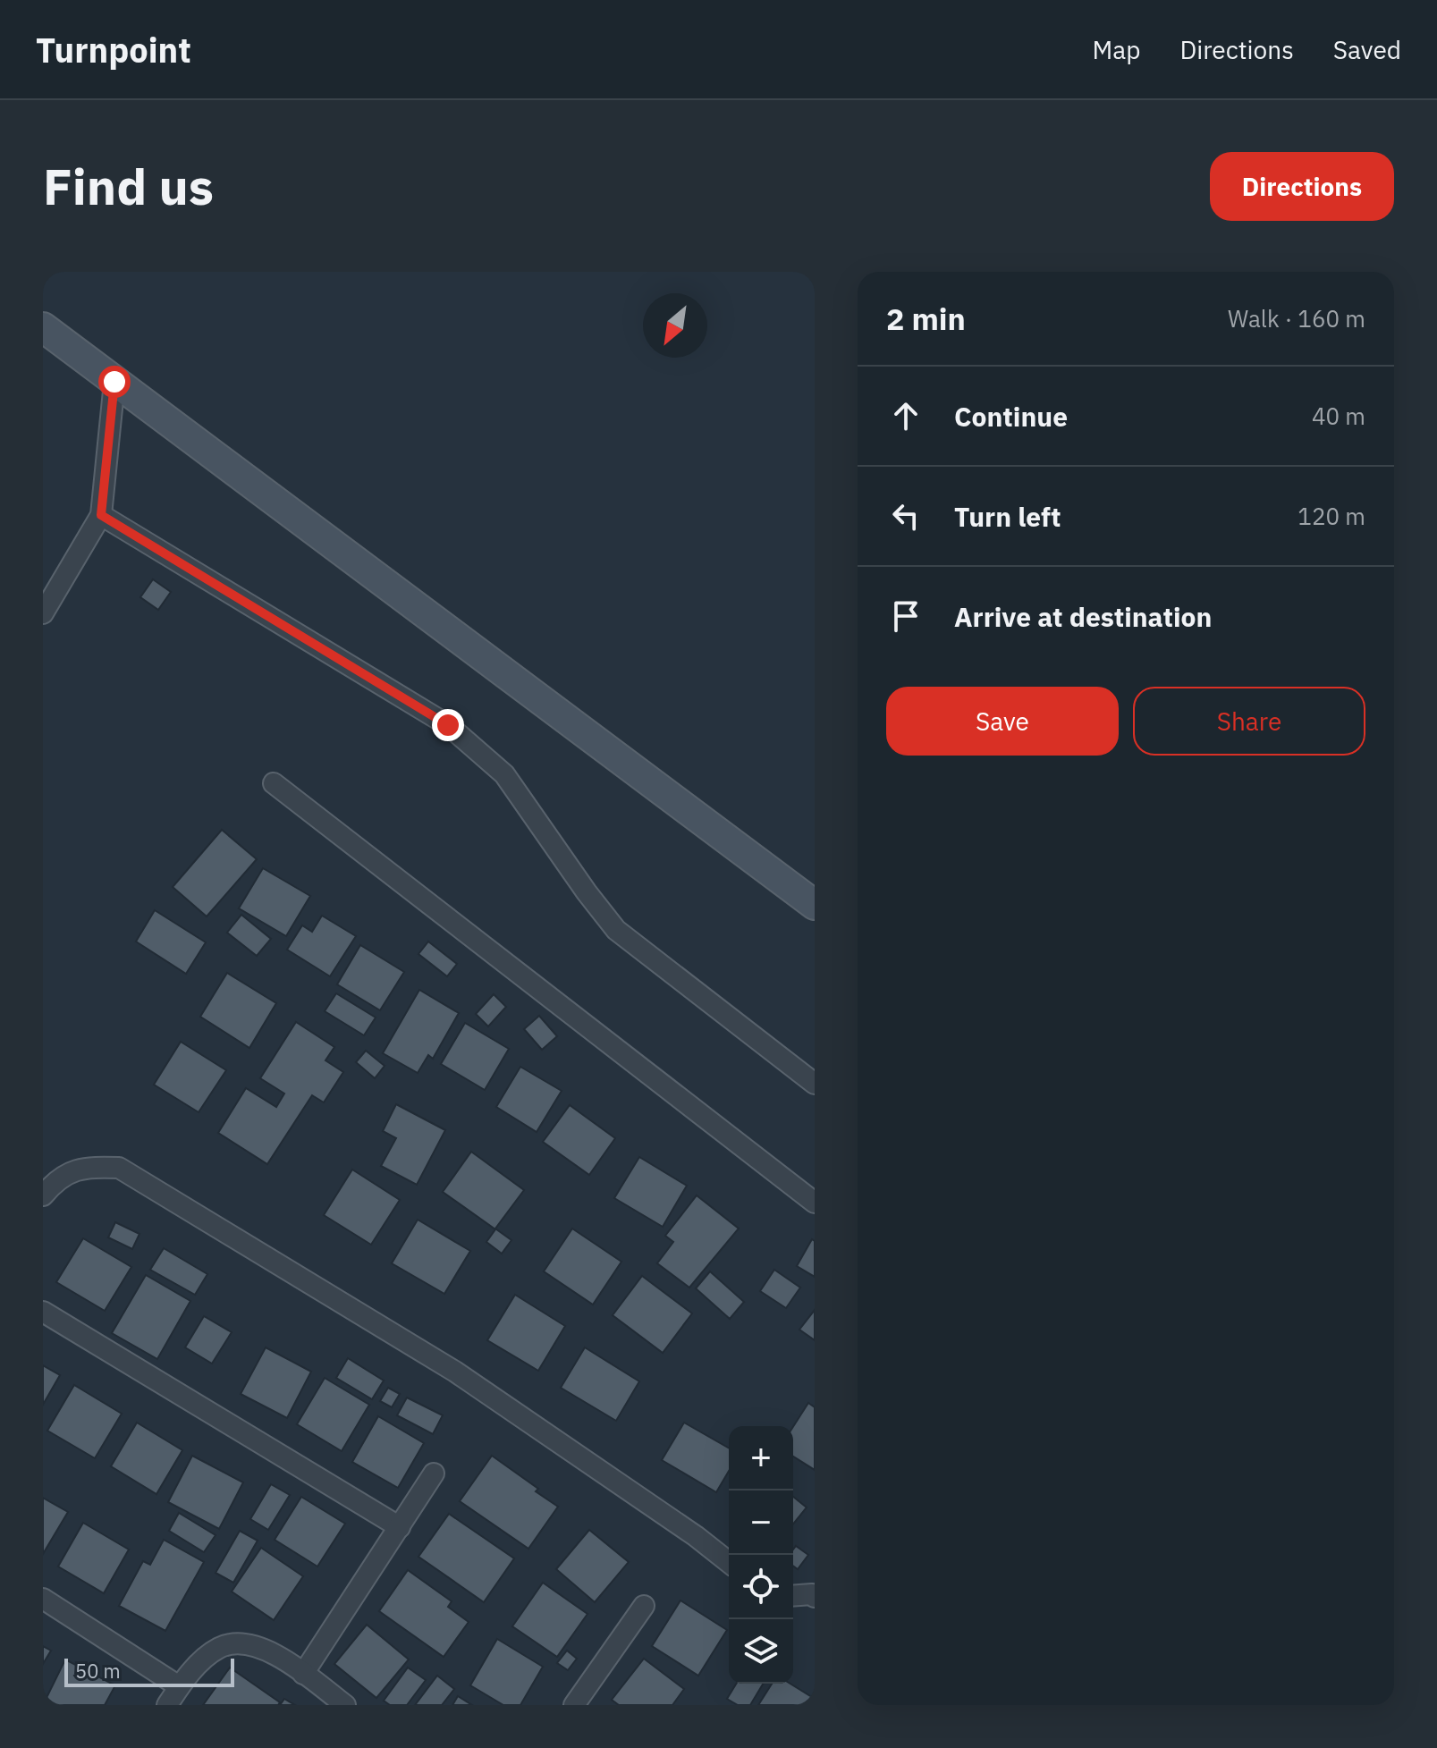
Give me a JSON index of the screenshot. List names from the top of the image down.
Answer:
{
  "scale_bar": "50 m",
  "north": "bottom left",
  "page": {
    "header": "Turnpoint",
    "nav": ["Map", "Directions", "Saved"],
    "buttons": [
      "Directions",
      ["Save", "Share"]
    ],
    "title": "Find us",
    "heading": ["2 min", "Walk · 160 m"],
    "list": [
      ["Continue", "40 m"],
      ["Turn left", "120 m"],
      "Arrive at destination"
    ],
    "map_buttons": ["+", "−"],
    "scale": "50 m"
  }
}
